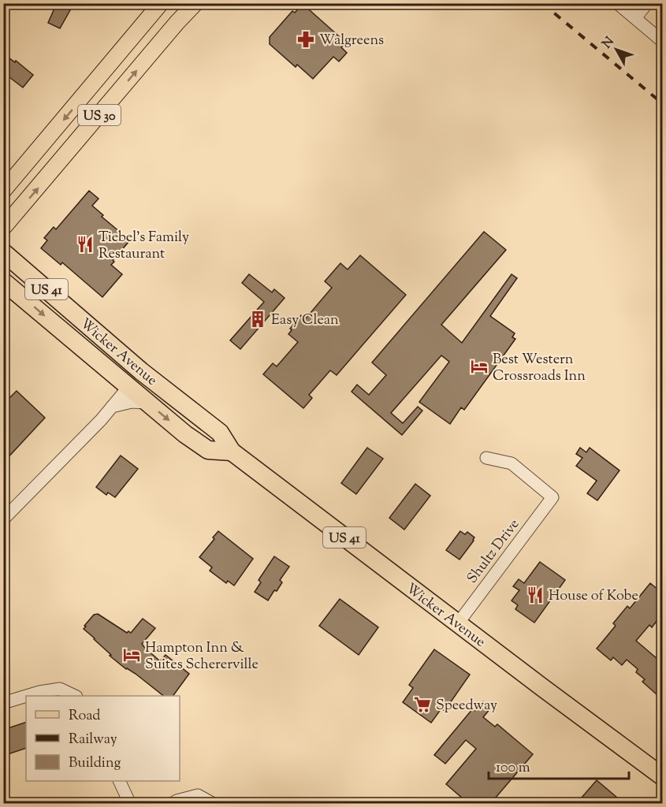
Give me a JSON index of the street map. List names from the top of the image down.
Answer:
{
  "streets": {
    "highway": ["US 41", "Wicker Avenue"],
    "main road": ["US 30"],
    "street": ["Shultz Drive"]
  },
  "crossings": [
    ["Wicker Avenue", "Shultz Drive"]
  ],
  "places": {
    "pharmacy": ["Walgreens"],
    "restaurant": ["Tiebel's Family Restaurant", "House of Kobe"],
    "building": ["Easy Clean"],
    "hotel": ["Best Western Crossroads Inn", "Hampton Inn & Suites Schererville"],
    "supermarket": ["Speedway"]
  },
  "legend": ["Road", "Railway", "Building"],
  "scale_bar": "100 m",
  "north": "top left"
}
